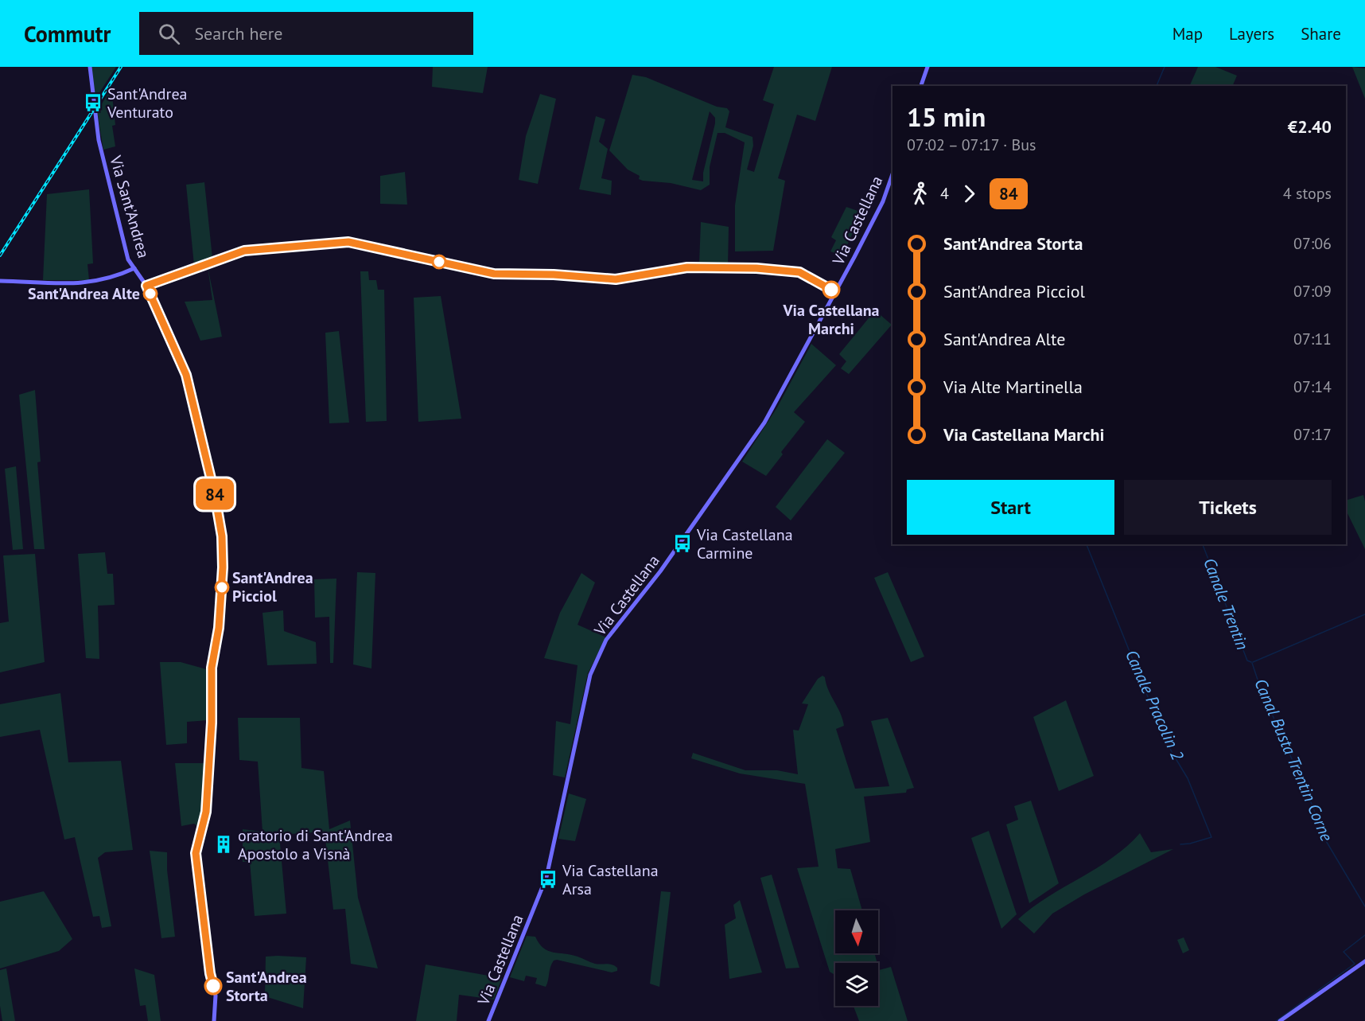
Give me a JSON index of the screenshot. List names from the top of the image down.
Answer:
{
  "streets": {
    "street": ["Via Sant'Andrea", "Via Castellana"]
  },
  "water": ["Canale Trentin", "Canale Pracolin 2", "Canal Busta Trentin Corne"],
  "places": {
    "bus stop": ["Sant'Andrea Venturato", "Via Castellana Carmine", "Via Castellana Arsa"],
    "other": [
      "Via Castellana Marchi",
      "Sant'Andrea Alte",
      "Sant'Andrea Picciol",
      "Sant'Andrea Storta"
    ],
    "building": ["oratorio di Sant'Andrea Apostolo a Visnà"]
  },
  "lines": ["bus line 84"],
  "north": "bottom",
  "page": {
    "header": "Commutr",
    "search": "Search here",
    "nav": ["Map", "Layers", "Share"],
    "on_map": "84",
    "heading": ["15 min", "07:02 – 07:17 · Bus", "€2.40"],
    "legs": ["4", "84", "4 stops"],
    "list": [
      {
        "name": "Sant'Andrea Storta",
        "value": "07:06"
      },
      {
        "name": "Sant'Andrea Picciol",
        "value": "07:09"
      },
      {
        "name": "Sant'Andrea Alte",
        "value": "07:11"
      },
      {
        "name": "Via Alte Martinella",
        "value": "07:14"
      },
      {
        "name": "Via Castellana Marchi",
        "value": "07:17"
      }
    ],
    "buttons": ["Start", "Tickets"]
  }
}
